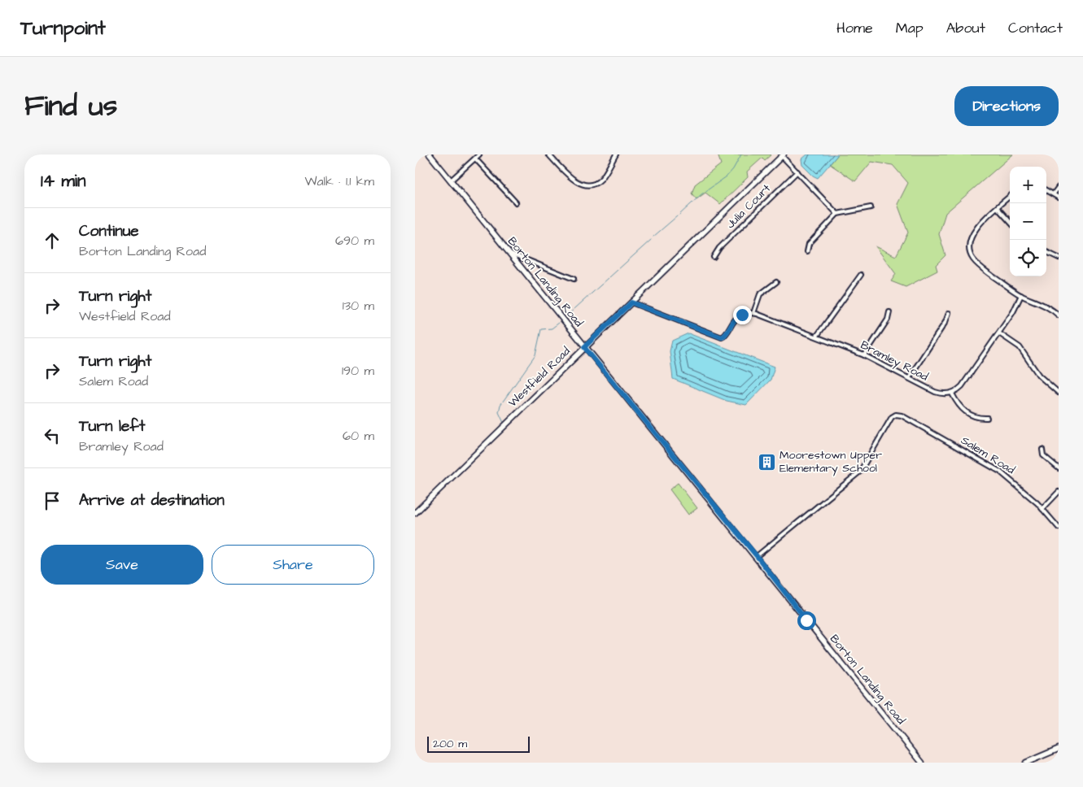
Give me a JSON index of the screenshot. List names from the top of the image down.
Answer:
{
  "streets": {
    "street": [
      "Julia Court",
      "Borton Landing Road",
      "Bramley Road",
      "Westfield Road",
      "Salem Road"
    ]
  },
  "crossings": [
    ["Borton Landing Road", "Westfield Road"],
    ["Borton Landing Road", "Salem Road"]
  ],
  "places": {
    "building": ["Moorestown Upper Elementary School"]
  },
  "scale_bar": "200 m",
  "page": {
    "header": "Turnpoint",
    "nav": [
      "Home",
      "Map",
      "About",
      "Contact"
    ],
    "title": "Find us",
    "buttons": [
      "Directions",
      ["Save", "Share"]
    ],
    "heading": ["14 min", "Walk · 1.1 km"],
    "map_buttons": ["+", "−"],
    "list": [
      ["Continue", "Borton Landing Road", "690 m"],
      ["Turn right", "Westfield Road", "130 m"],
      ["Turn right", "Salem Road", "190 m"],
      ["Turn left", "Bramley Road", "60 m"],
      "Arrive at destination"
    ],
    "scale": "200 m"
  }
}
